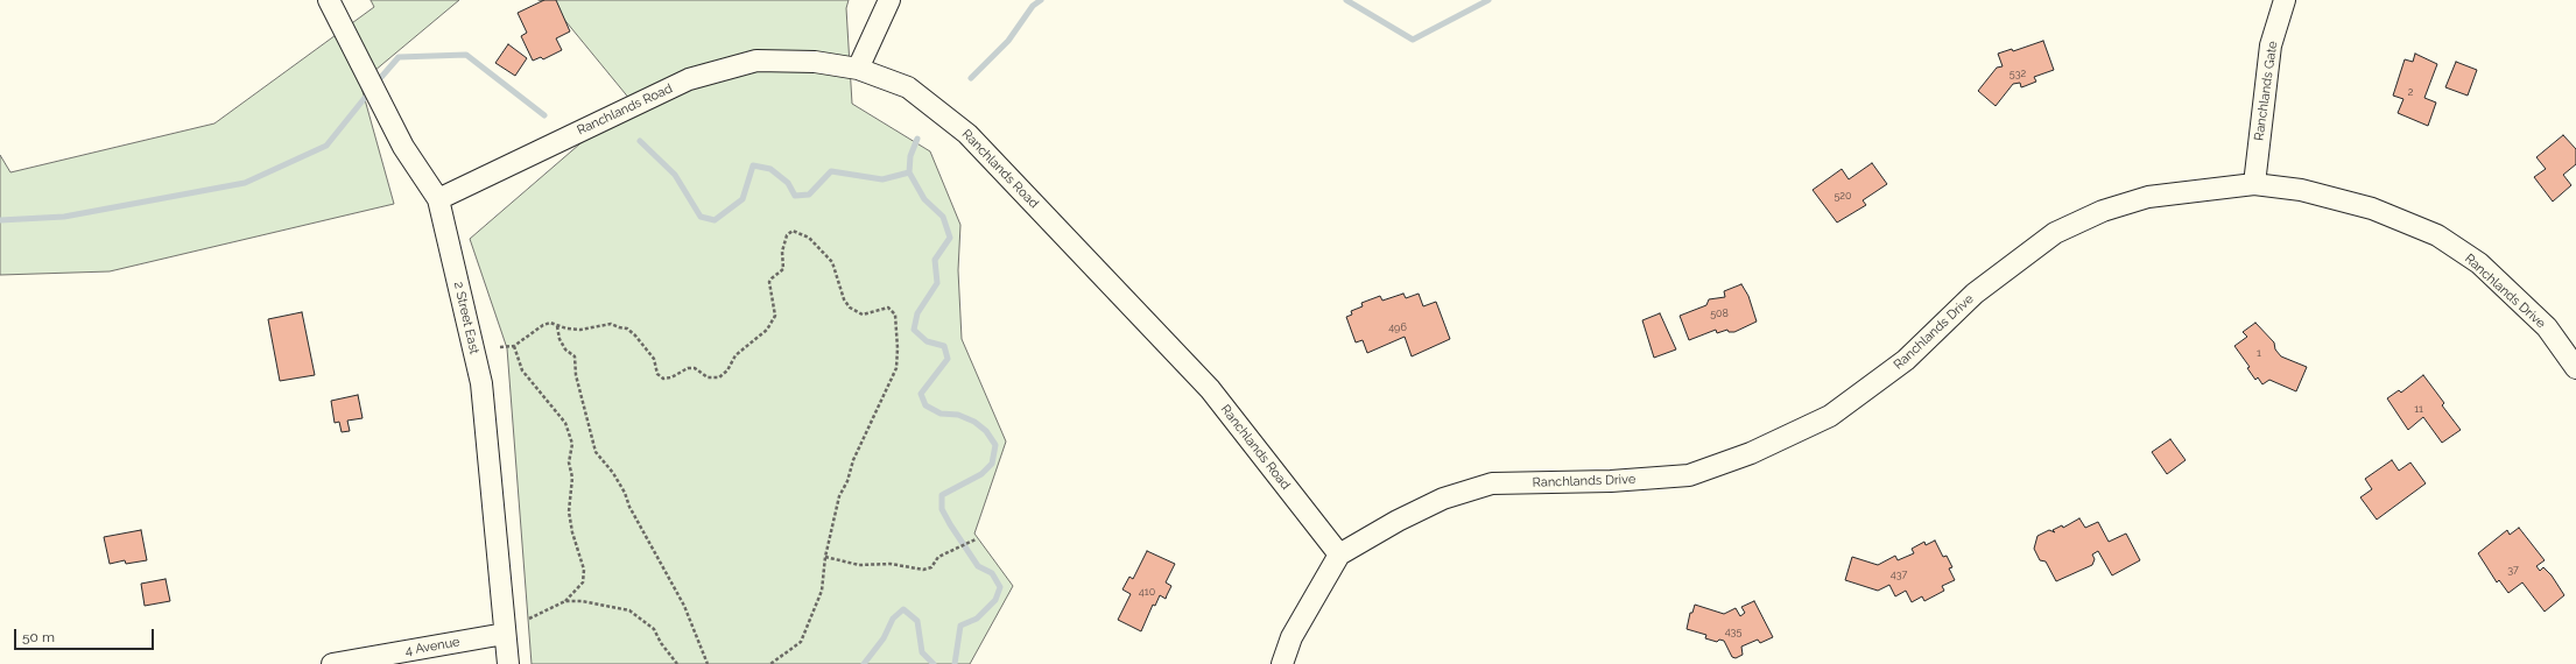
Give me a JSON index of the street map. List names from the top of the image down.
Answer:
{
  "streets": {
    "street": [
      "Ranchlands Gate",
      "Ranchlands Road",
      "Ranchlands Drive",
      "2 Street East",
      "4 Avenue"
    ]
  },
  "crossings": [
    ["Ranchlands Gate", "Ranchlands Drive"],
    ["Ranchlands Road", "Ranchlands Drive"],
    ["Ranchlands Road", "2 Street East"],
    ["2 Street East", "4 Avenue"]
  ],
  "house_numbers": [
    "532",
    "2",
    "520",
    "508",
    "496",
    "1",
    "11",
    "37",
    "437",
    "410",
    "435"
  ],
  "scale_bar": "50 m"
}
